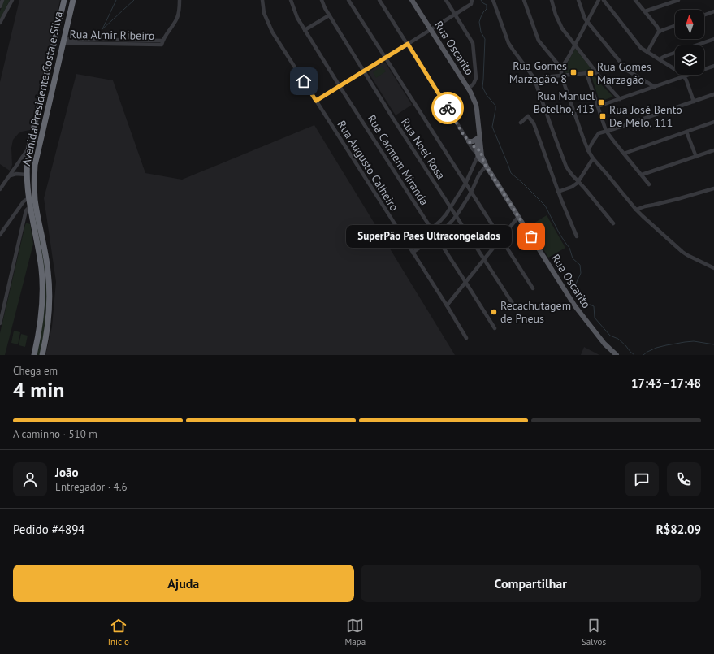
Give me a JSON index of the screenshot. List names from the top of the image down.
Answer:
{
  "streets": {
    "highway": ["Avenida Presidente Costa e Silva"],
    "main road": ["Rua Oscarito"],
    "street": [
      "Rua Almir Ribeiro",
      "Rua Noel Rosa",
      "Rua Carmem Miranda",
      "Rua Augusto Calheiro"
    ]
  },
  "crossings": [
    ["Rua Almir Ribeiro", "Avenida Presidente Costa e Silva"]
  ],
  "places": {
    "transit": [
      "Rua Gomes Marzagão, 8",
      "Rua Gomes Marzagão",
      "Rua Manuel Botelho, 413",
      "Rua José Bento De Melo, 111"
    ],
    "other": ["SuperPão Paes Ultracongelados", "Recachutagem de Pneus"]
  },
  "north": "top",
  "page": {
    "bubble": "SuperPão Paes Ultracongelados",
    "heading": ["4 min", "Chega em", "17:43–17:48"],
    "panel": [
      "João",
      "Entregador · 4.6",
      "Pedido #4894",
      "R$82.09"
    ],
    "bar": "A caminho · 510 m",
    "buttons": ["Ajuda", "Compartilhar"],
    "tabs": ["Início", "Mapa", "Salvos"]
  }
}
